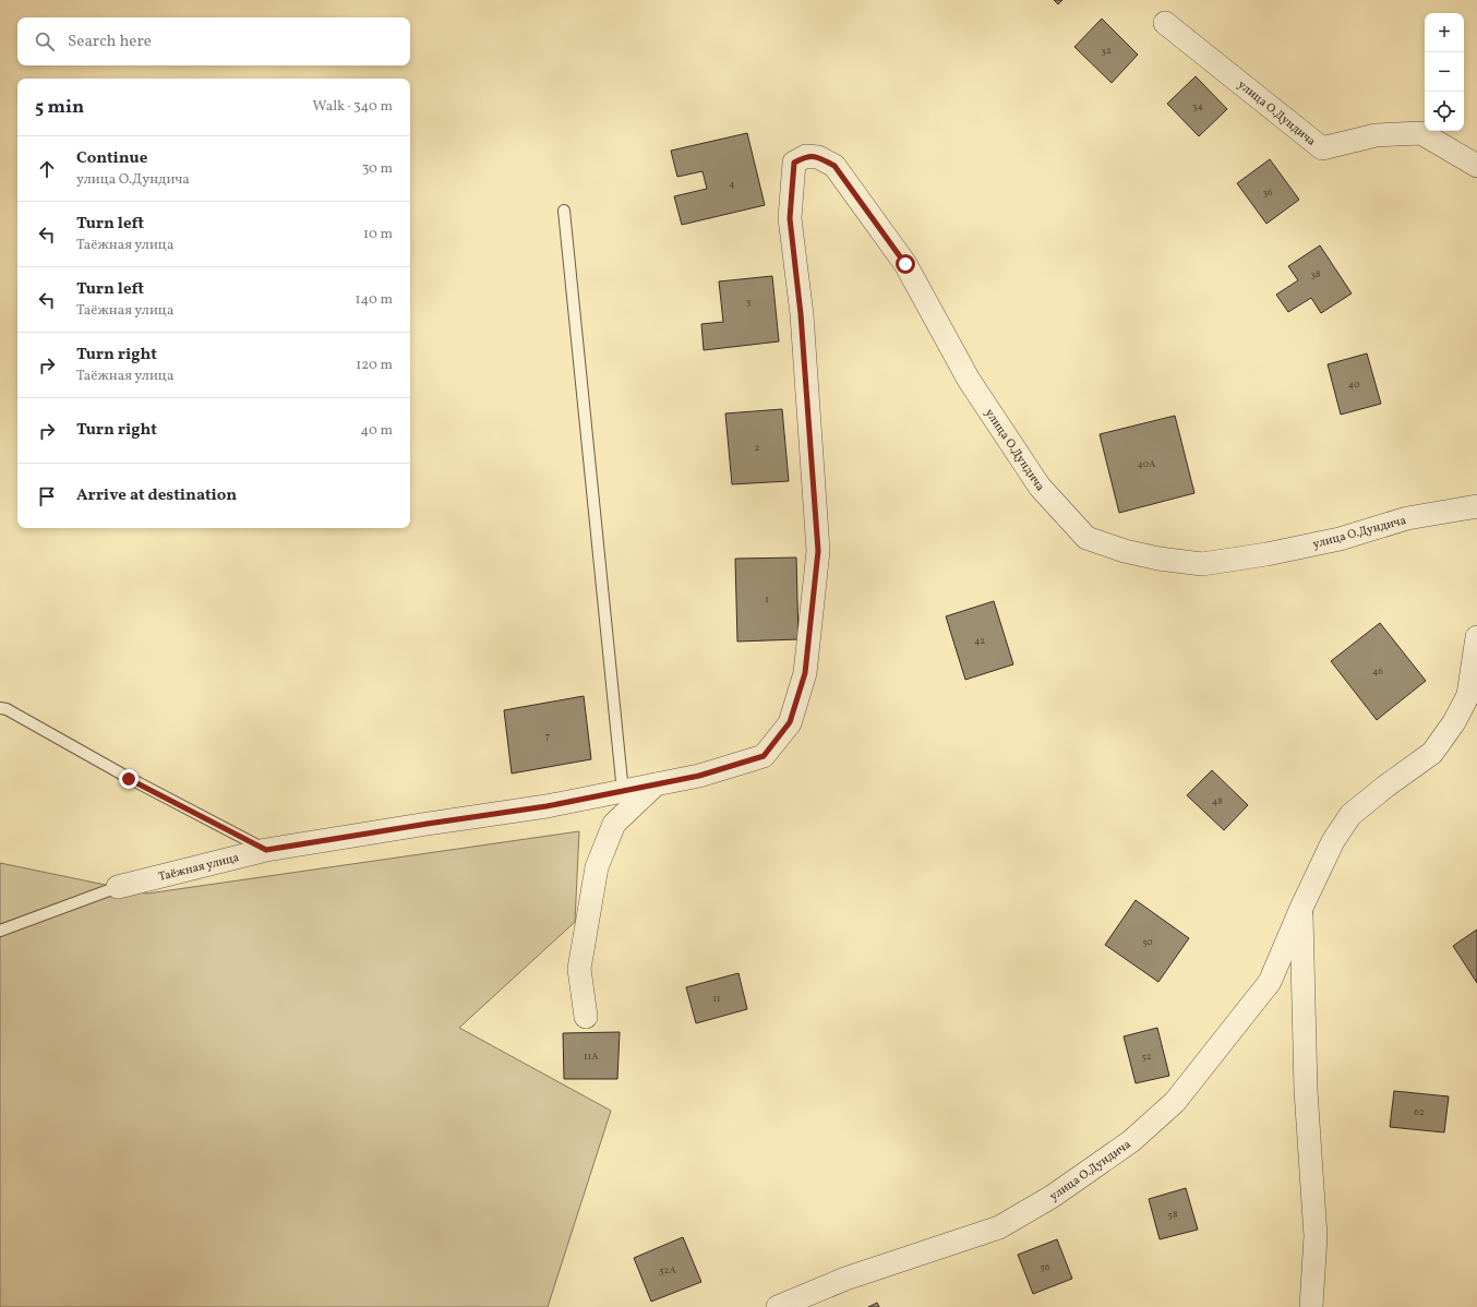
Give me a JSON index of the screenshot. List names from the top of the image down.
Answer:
{
  "streets": {
    "street": ["улица О.Дундича", "Таёжная улица"]
  },
  "crossings": [
    ["улица О.Дундича", "Таёжная улица"]
  ],
  "house_numbers": [
    "32",
    "34",
    "4",
    "36",
    "38",
    "3",
    "40",
    "2",
    "40А",
    "1",
    "42",
    "46",
    "7",
    "48",
    "50",
    "11",
    "11А",
    "52",
    "62",
    "58",
    "56",
    "52А"
  ],
  "page": {
    "map_buttons": ["+", "−"],
    "search": "Search here",
    "heading": ["5 min", "Walk · 340 m"],
    "list": [
      ["Continue", "улица О.Дундича", "30 m"],
      ["Turn left", "Таёжная улица", "10 m"],
      ["Turn left", "Таёжная улица", "140 m"],
      ["Turn right", "Таёжная улица", "120 m"],
      ["Turn right", "40 m"],
      "Arrive at destination"
    ]
  }
}
